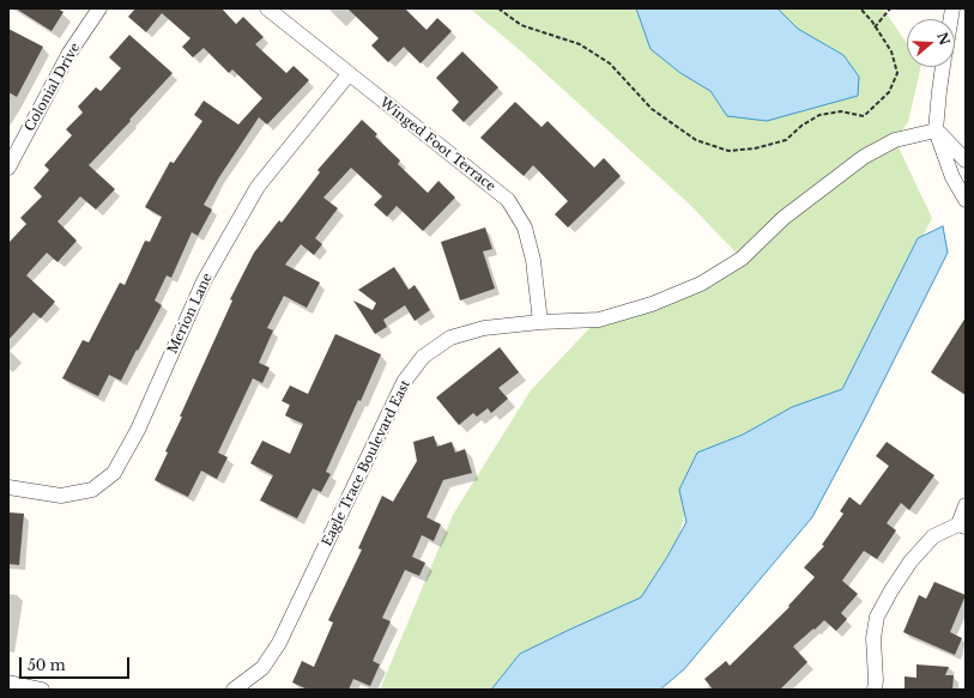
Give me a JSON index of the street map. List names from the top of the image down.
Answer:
{
  "streets": {
    "street": [
      "Colonial Drive",
      "Winged Foot Terrace",
      "Merion Lane",
      "Eagle Trace Boulevard East"
    ]
  },
  "crossings": [
    ["Winged Foot Terrace", "Merion Lane"],
    ["Winged Foot Terrace", "Eagle Trace Boulevard East"]
  ],
  "scale_bar": "50 m",
  "north": "right"
}
